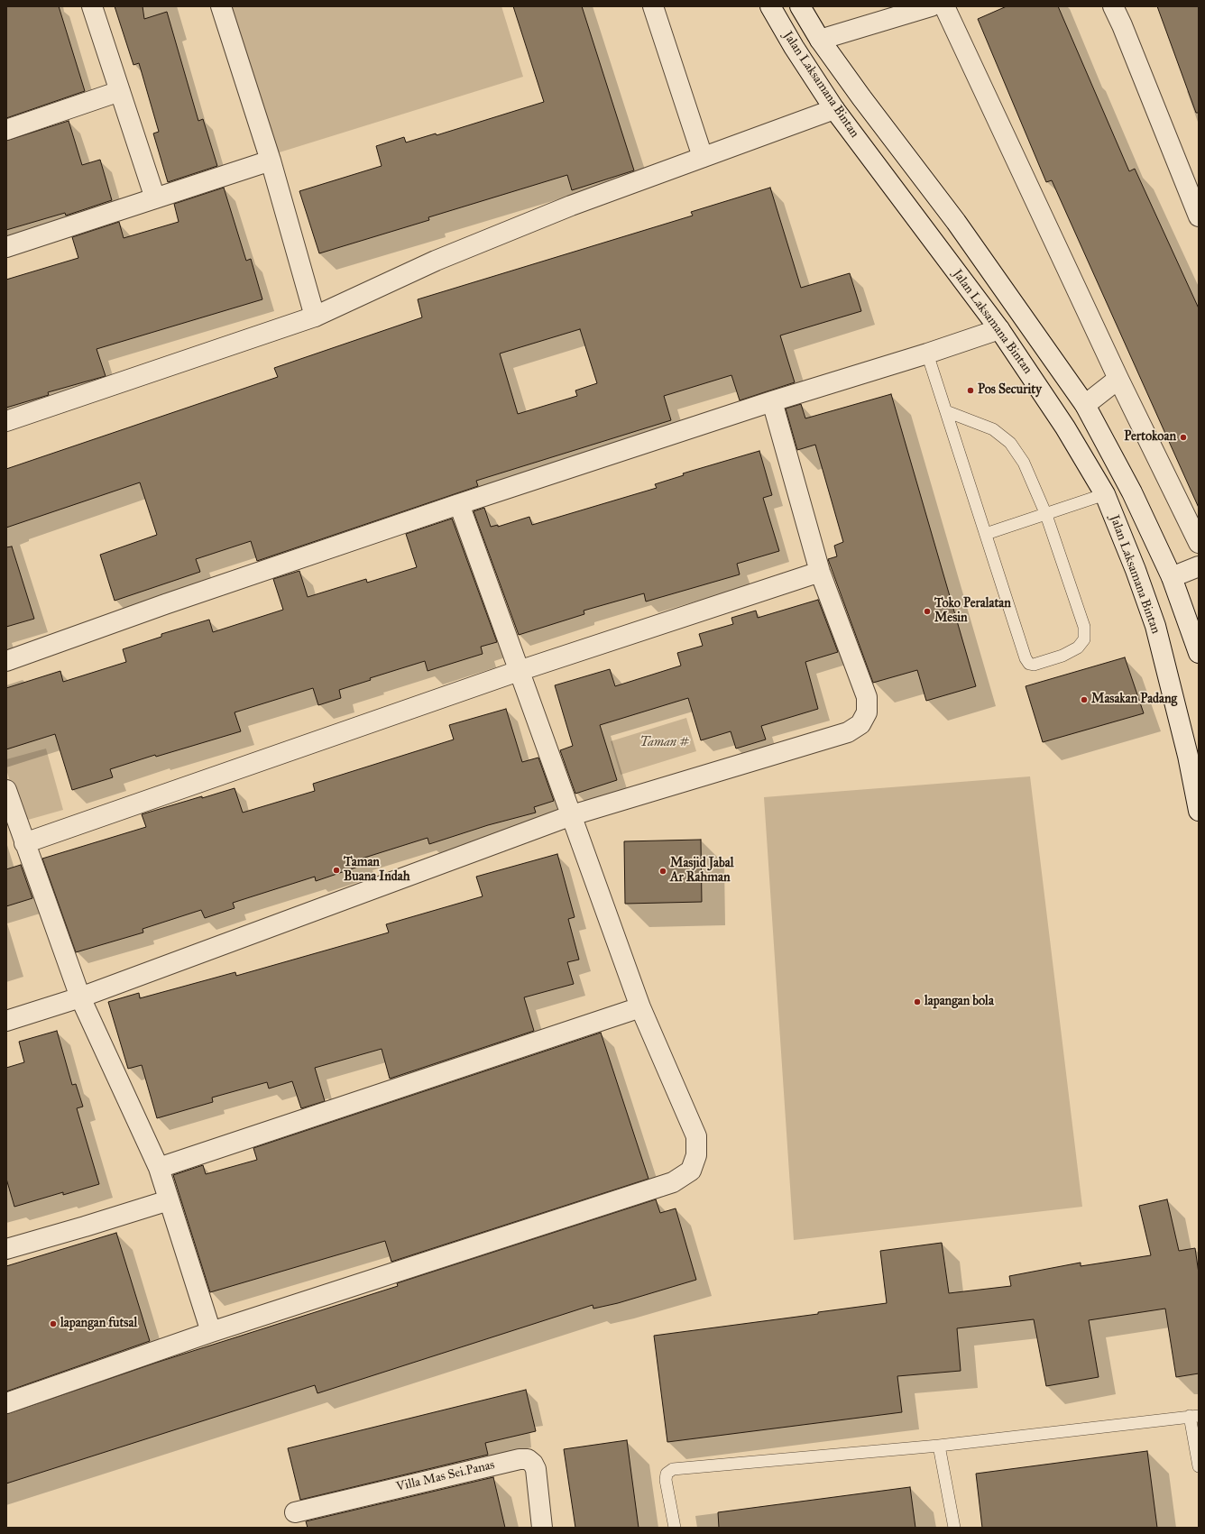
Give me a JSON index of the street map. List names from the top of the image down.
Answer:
{
  "streets": {
    "street": ["Jalan Laksamana Bintan", "Villa Mas Sei.Panas"]
  },
  "parks": ["Taman #"],
  "places": [
    "Pos Security",
    "Pertokoan",
    "Toko Peralatan Mesin",
    "Masakan Padang",
    "Taman Buana Indah",
    "Masjid Jabal Ar Rahman",
    "lapangan bola",
    "lapangan futsal"
  ]
}
